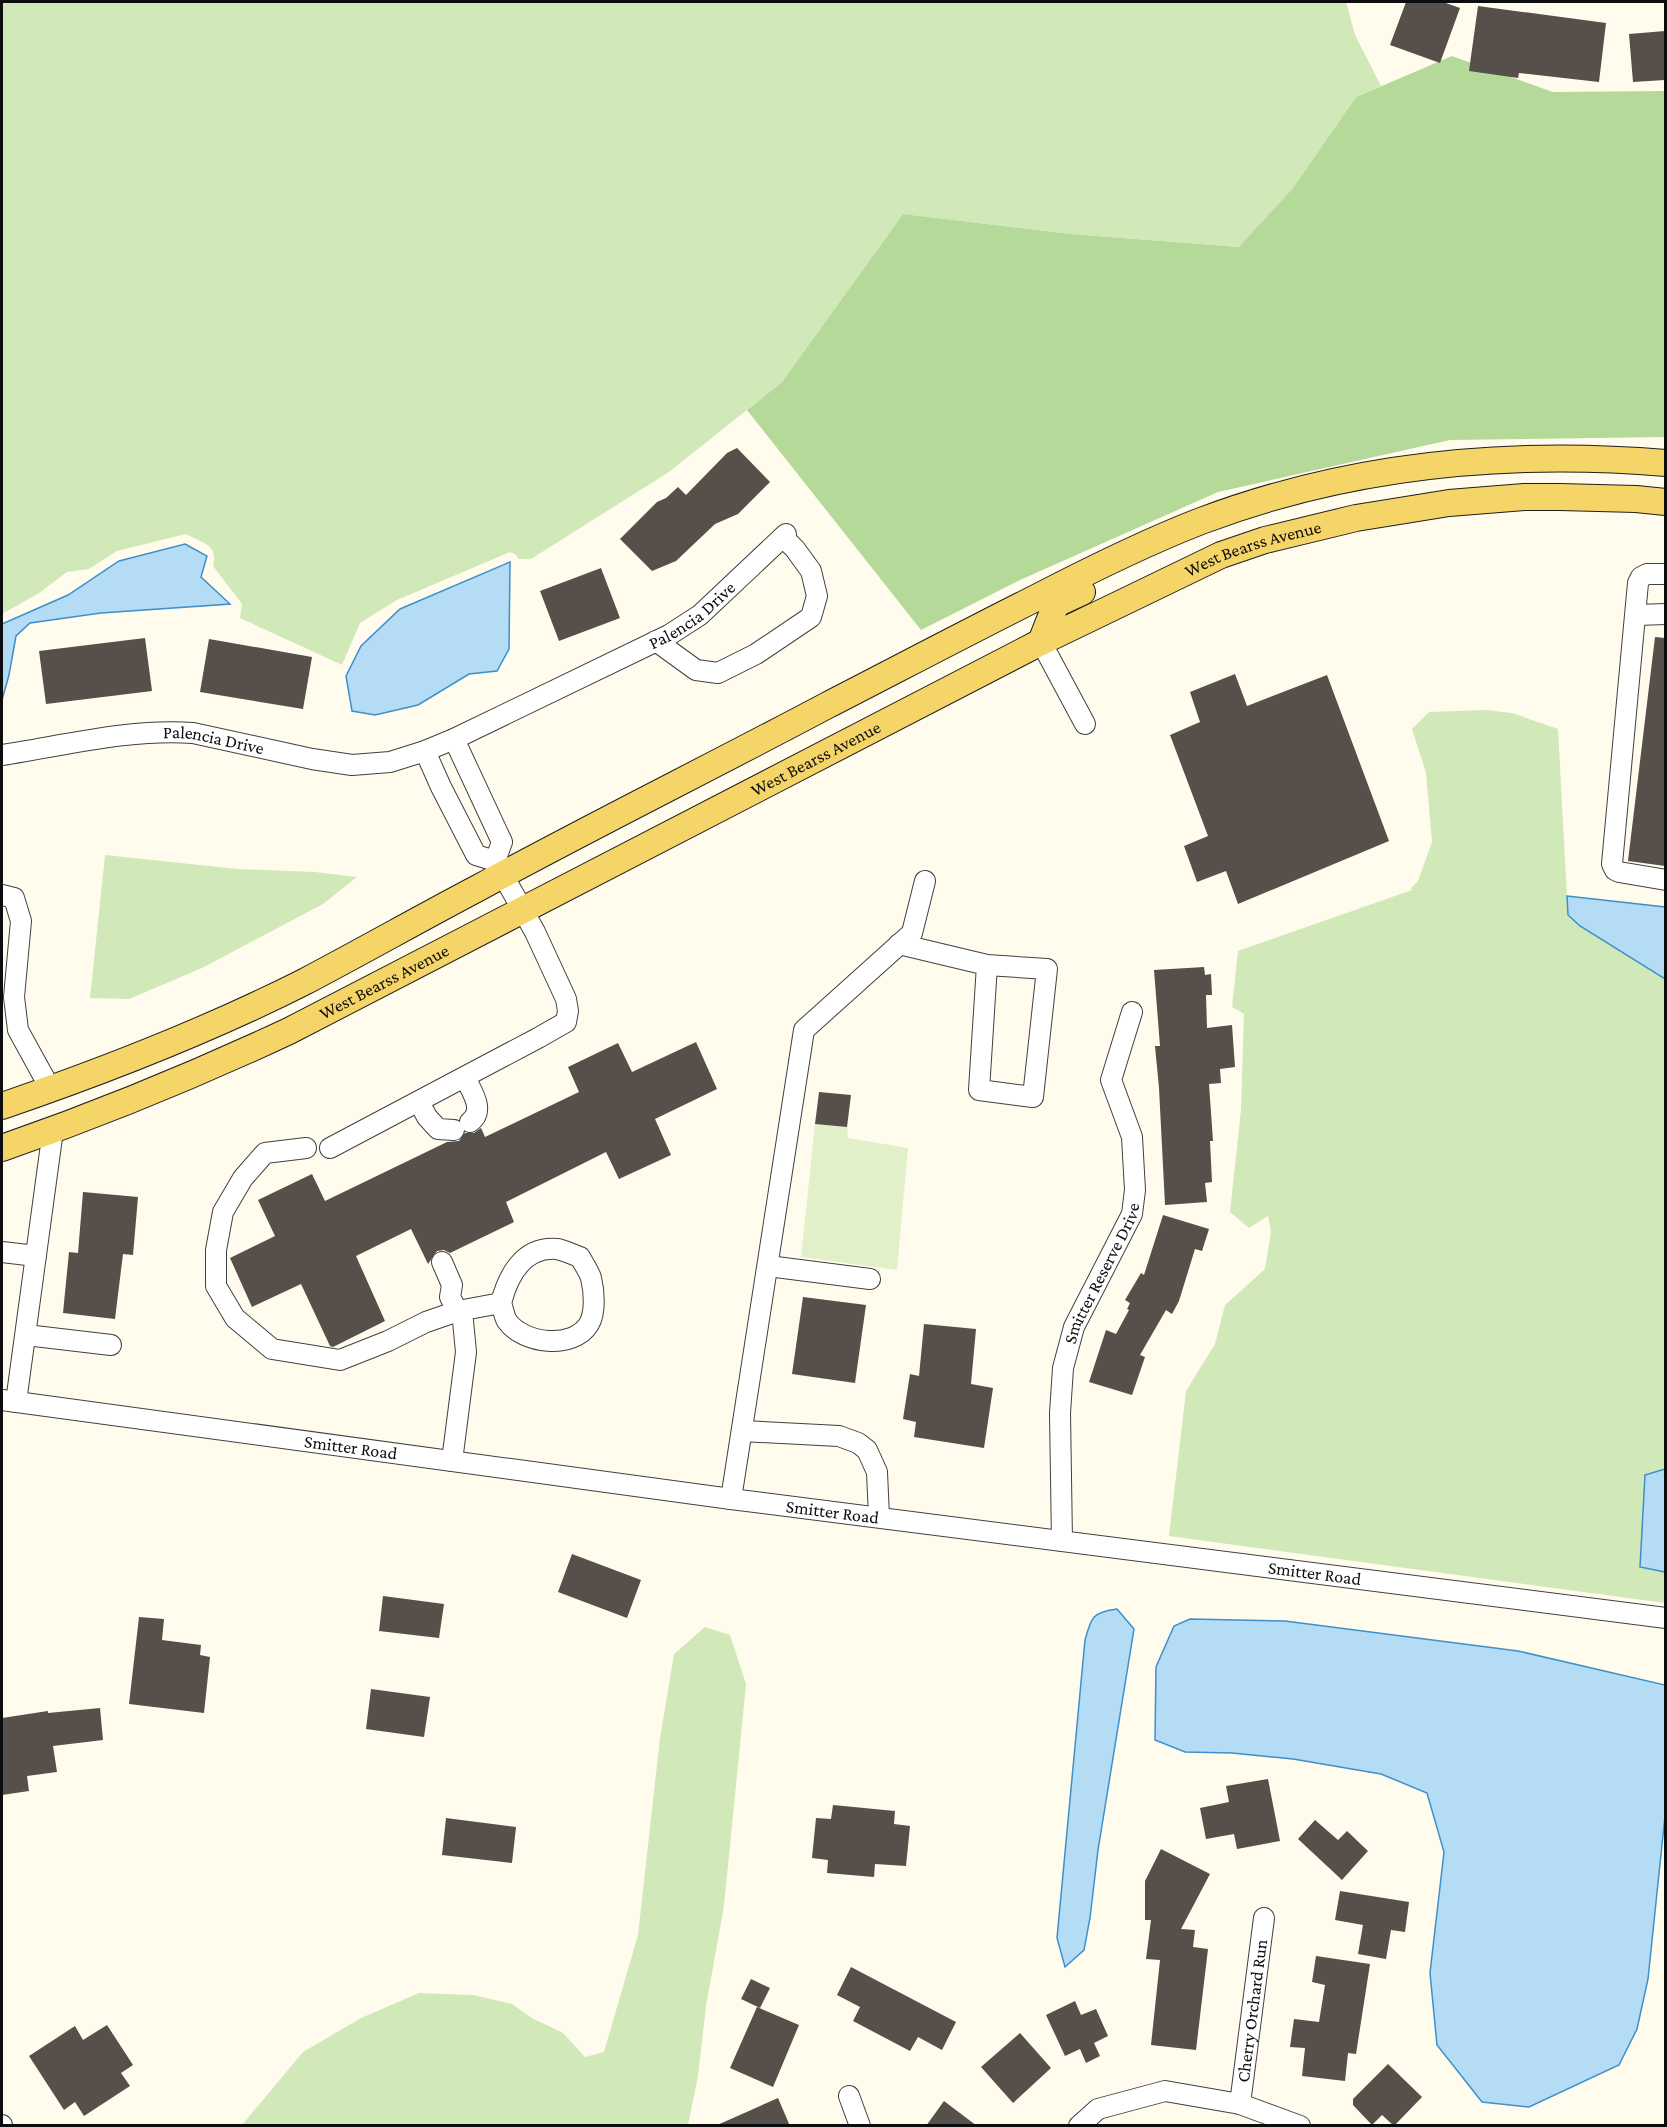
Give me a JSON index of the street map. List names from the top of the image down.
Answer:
{
  "streets": {
    "main road": ["West Bearss Avenue"],
    "street": [
      "Palencia Drive",
      "Smitter Reserve Drive",
      "Smitter Road",
      "Cherry Orchard Run"
    ]
  },
  "crossings": [
    ["Smitter Reserve Drive", "Smitter Road"]
  ]
}
